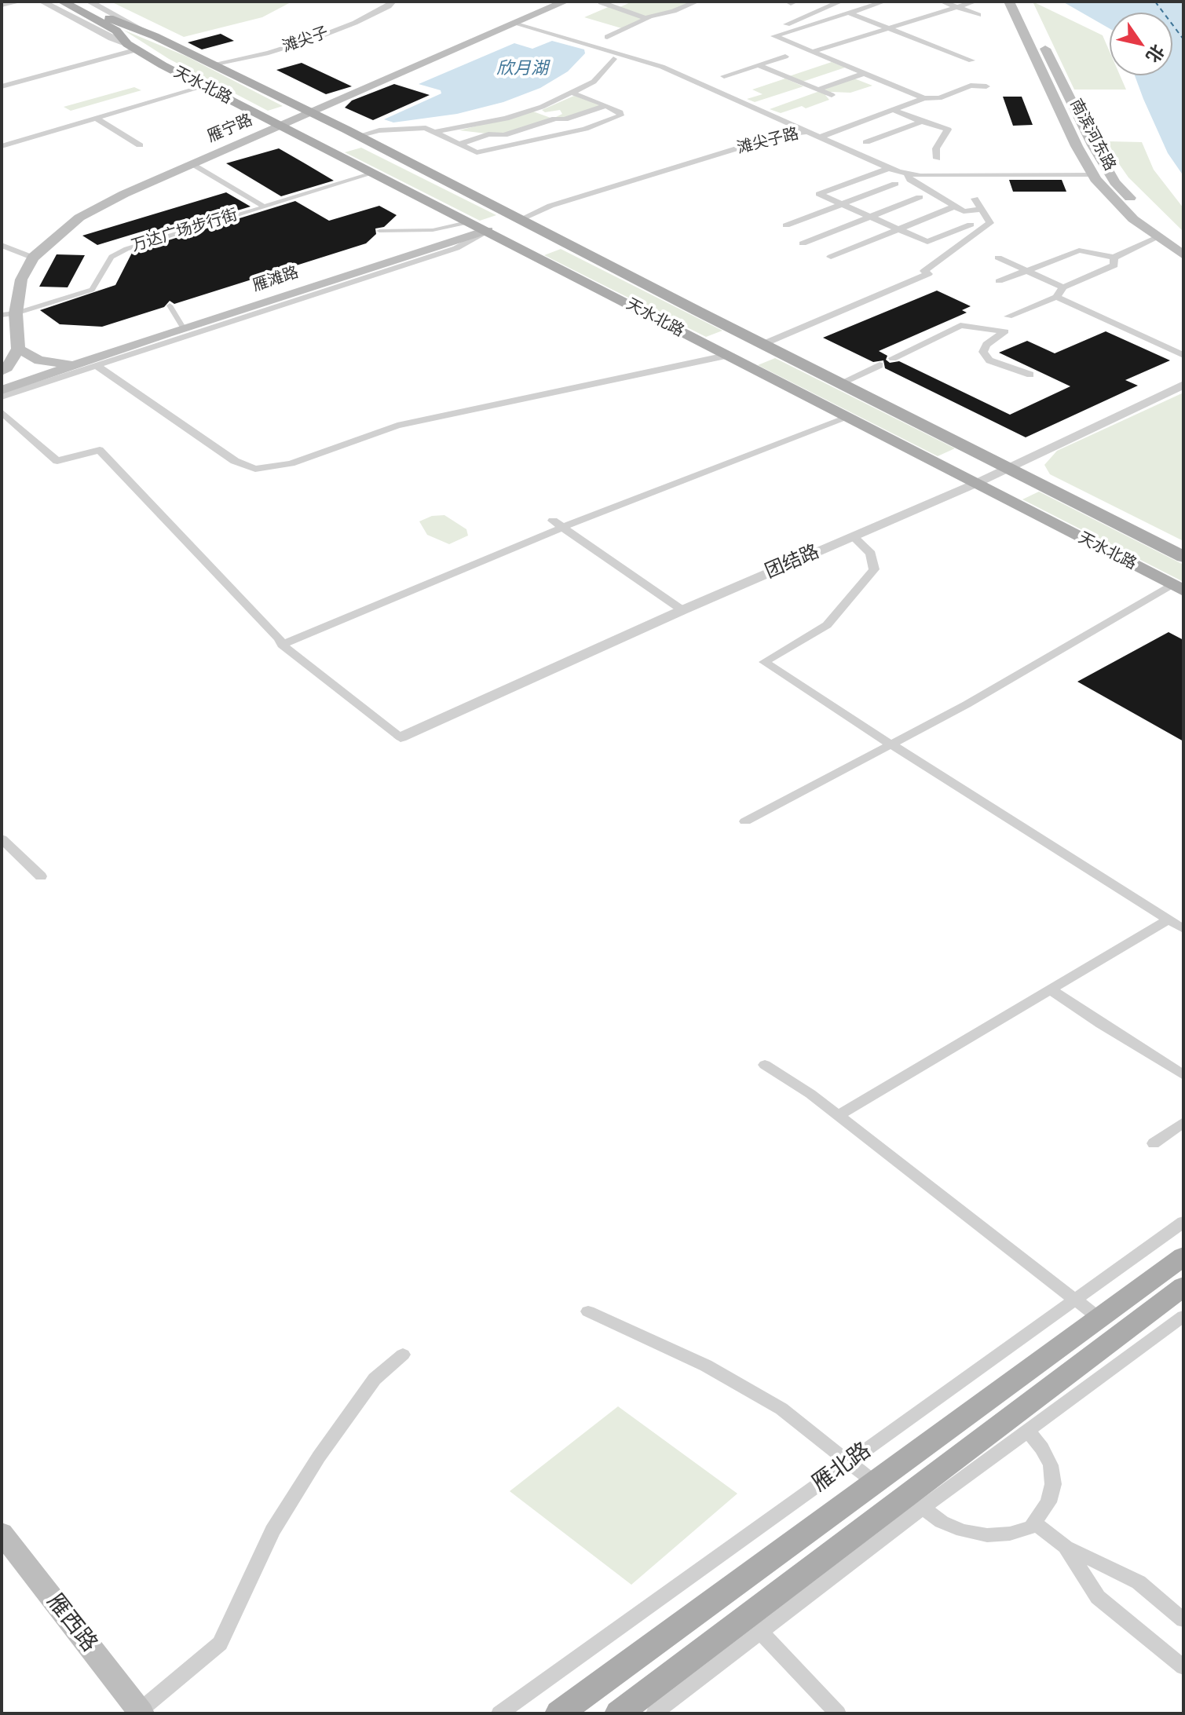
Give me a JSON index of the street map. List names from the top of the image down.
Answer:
{
  "streets": {
    "main road": [
      "天水北路",
      "雁宁路",
      "南滨河东路",
      "雁滩路",
      "雁北路",
      "雁西路"
    ],
    "street": [
      "滩尖子",
      "滩尖子路",
      "万达广场步行街",
      "团结路"
    ]
  },
  "crossings": [
    ["滩尖子", "天水北路"],
    ["天水北路", "雁宁路"],
    ["天水北路", "滩尖子路"],
    ["天水北路", "万达广场步行街"],
    ["天水北路", "雁滩路"],
    ["天水北路", "团结路"],
    ["雁宁路", "万达广场步行街"],
    ["雁宁路", "雁滩路"]
  ],
  "water": ["欣月湖"],
  "north": "bottom right"
}
